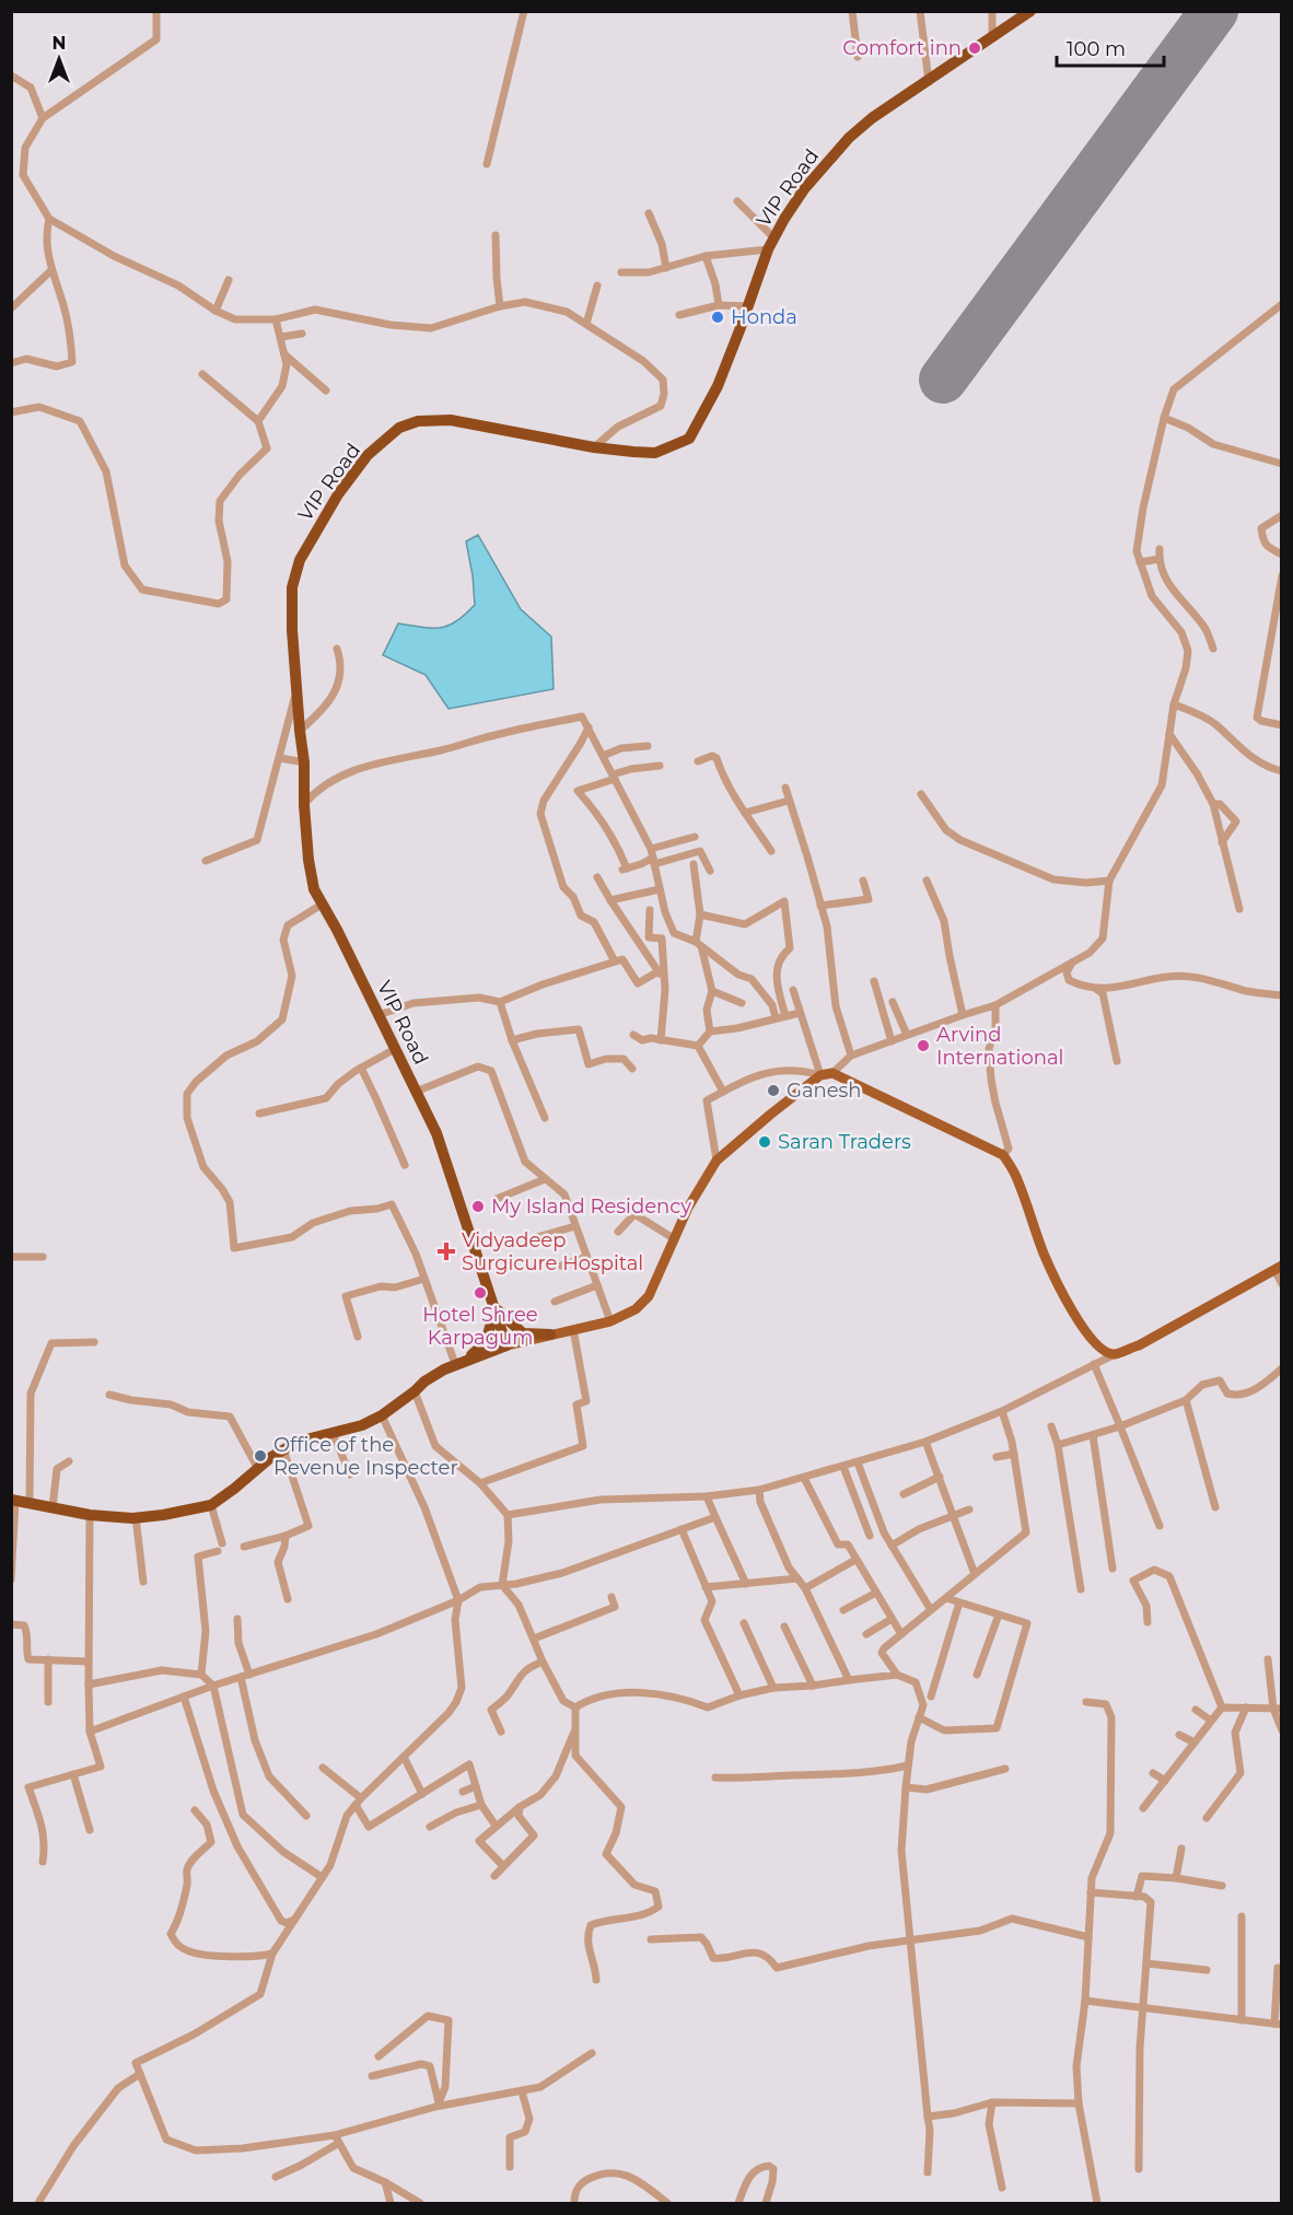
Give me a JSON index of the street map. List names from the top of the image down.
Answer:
{
  "streets": {
    "highway": ["VIP Road"]
  },
  "places": {
    "other": [
      "Comfort inn",
      "Honda",
      "Arvind International",
      "Ganesh",
      "Saran Traders",
      "My Island Residency",
      "Hotel Shree Karpagum",
      "Office of the Revenue Inspecter"
    ],
    "health": ["Vidyadeep Surgicure Hospital"]
  },
  "scale_bar": "100 m",
  "north": "top"
}
